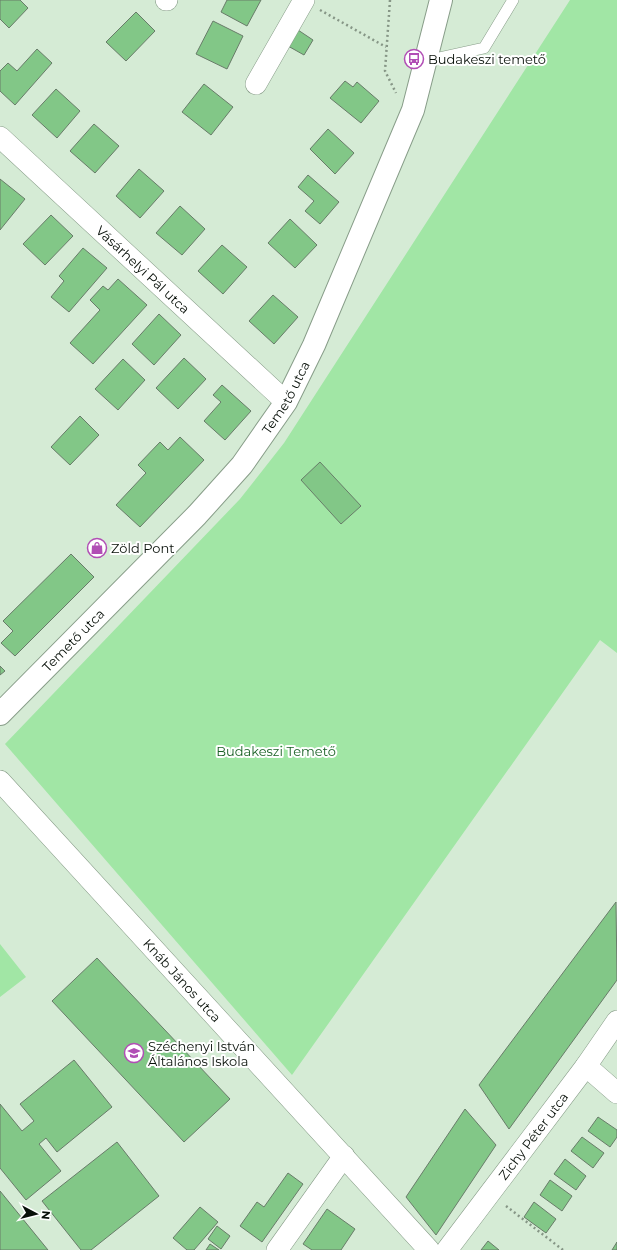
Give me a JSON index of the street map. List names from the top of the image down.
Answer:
{
  "streets": {
    "main road": ["Temető utca"],
    "street": ["Vásárhelyi Pál utca", "Knáb János utca", "Zichy Péter utca"]
  },
  "crossings": [
    ["Vásárhelyi Pál utca", "Temető utca"]
  ],
  "parks": ["Budakeszi Temető"],
  "places": {
    "bus stop": ["Budakeszi temető"],
    "shop": ["Zöld Pont"],
    "school or university": ["Széchenyi István Általános Iskola"]
  },
  "north": "right"
}
